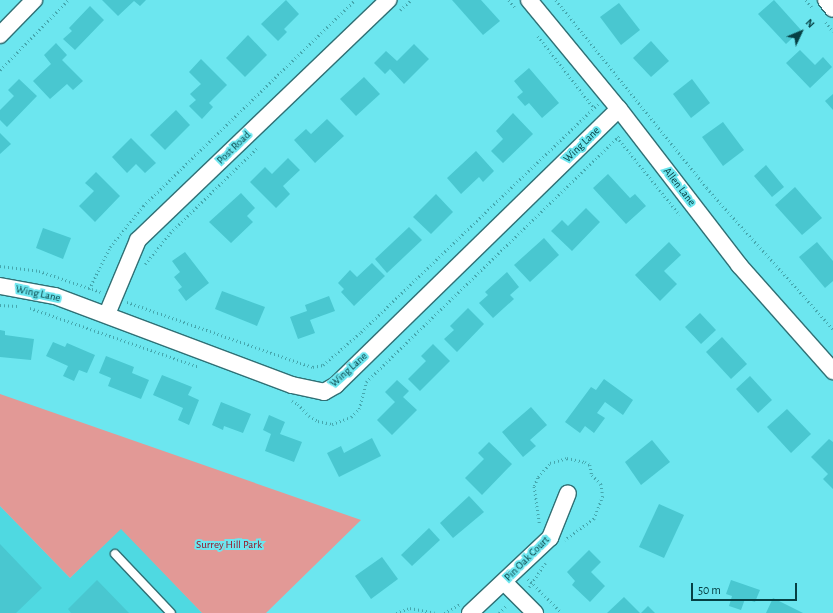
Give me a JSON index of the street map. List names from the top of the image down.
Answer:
{
  "streets": {
    "street": [
      "Wing Lane",
      "Post Road",
      "Allen Lane",
      "Pin Oak Court"
    ]
  },
  "crossings": [
    ["Wing Lane", "Post Road"],
    ["Wing Lane", "Allen Lane"]
  ],
  "parks": ["Surrey Hill Park"],
  "scale_bar": "50 m",
  "north": "top right"
}
